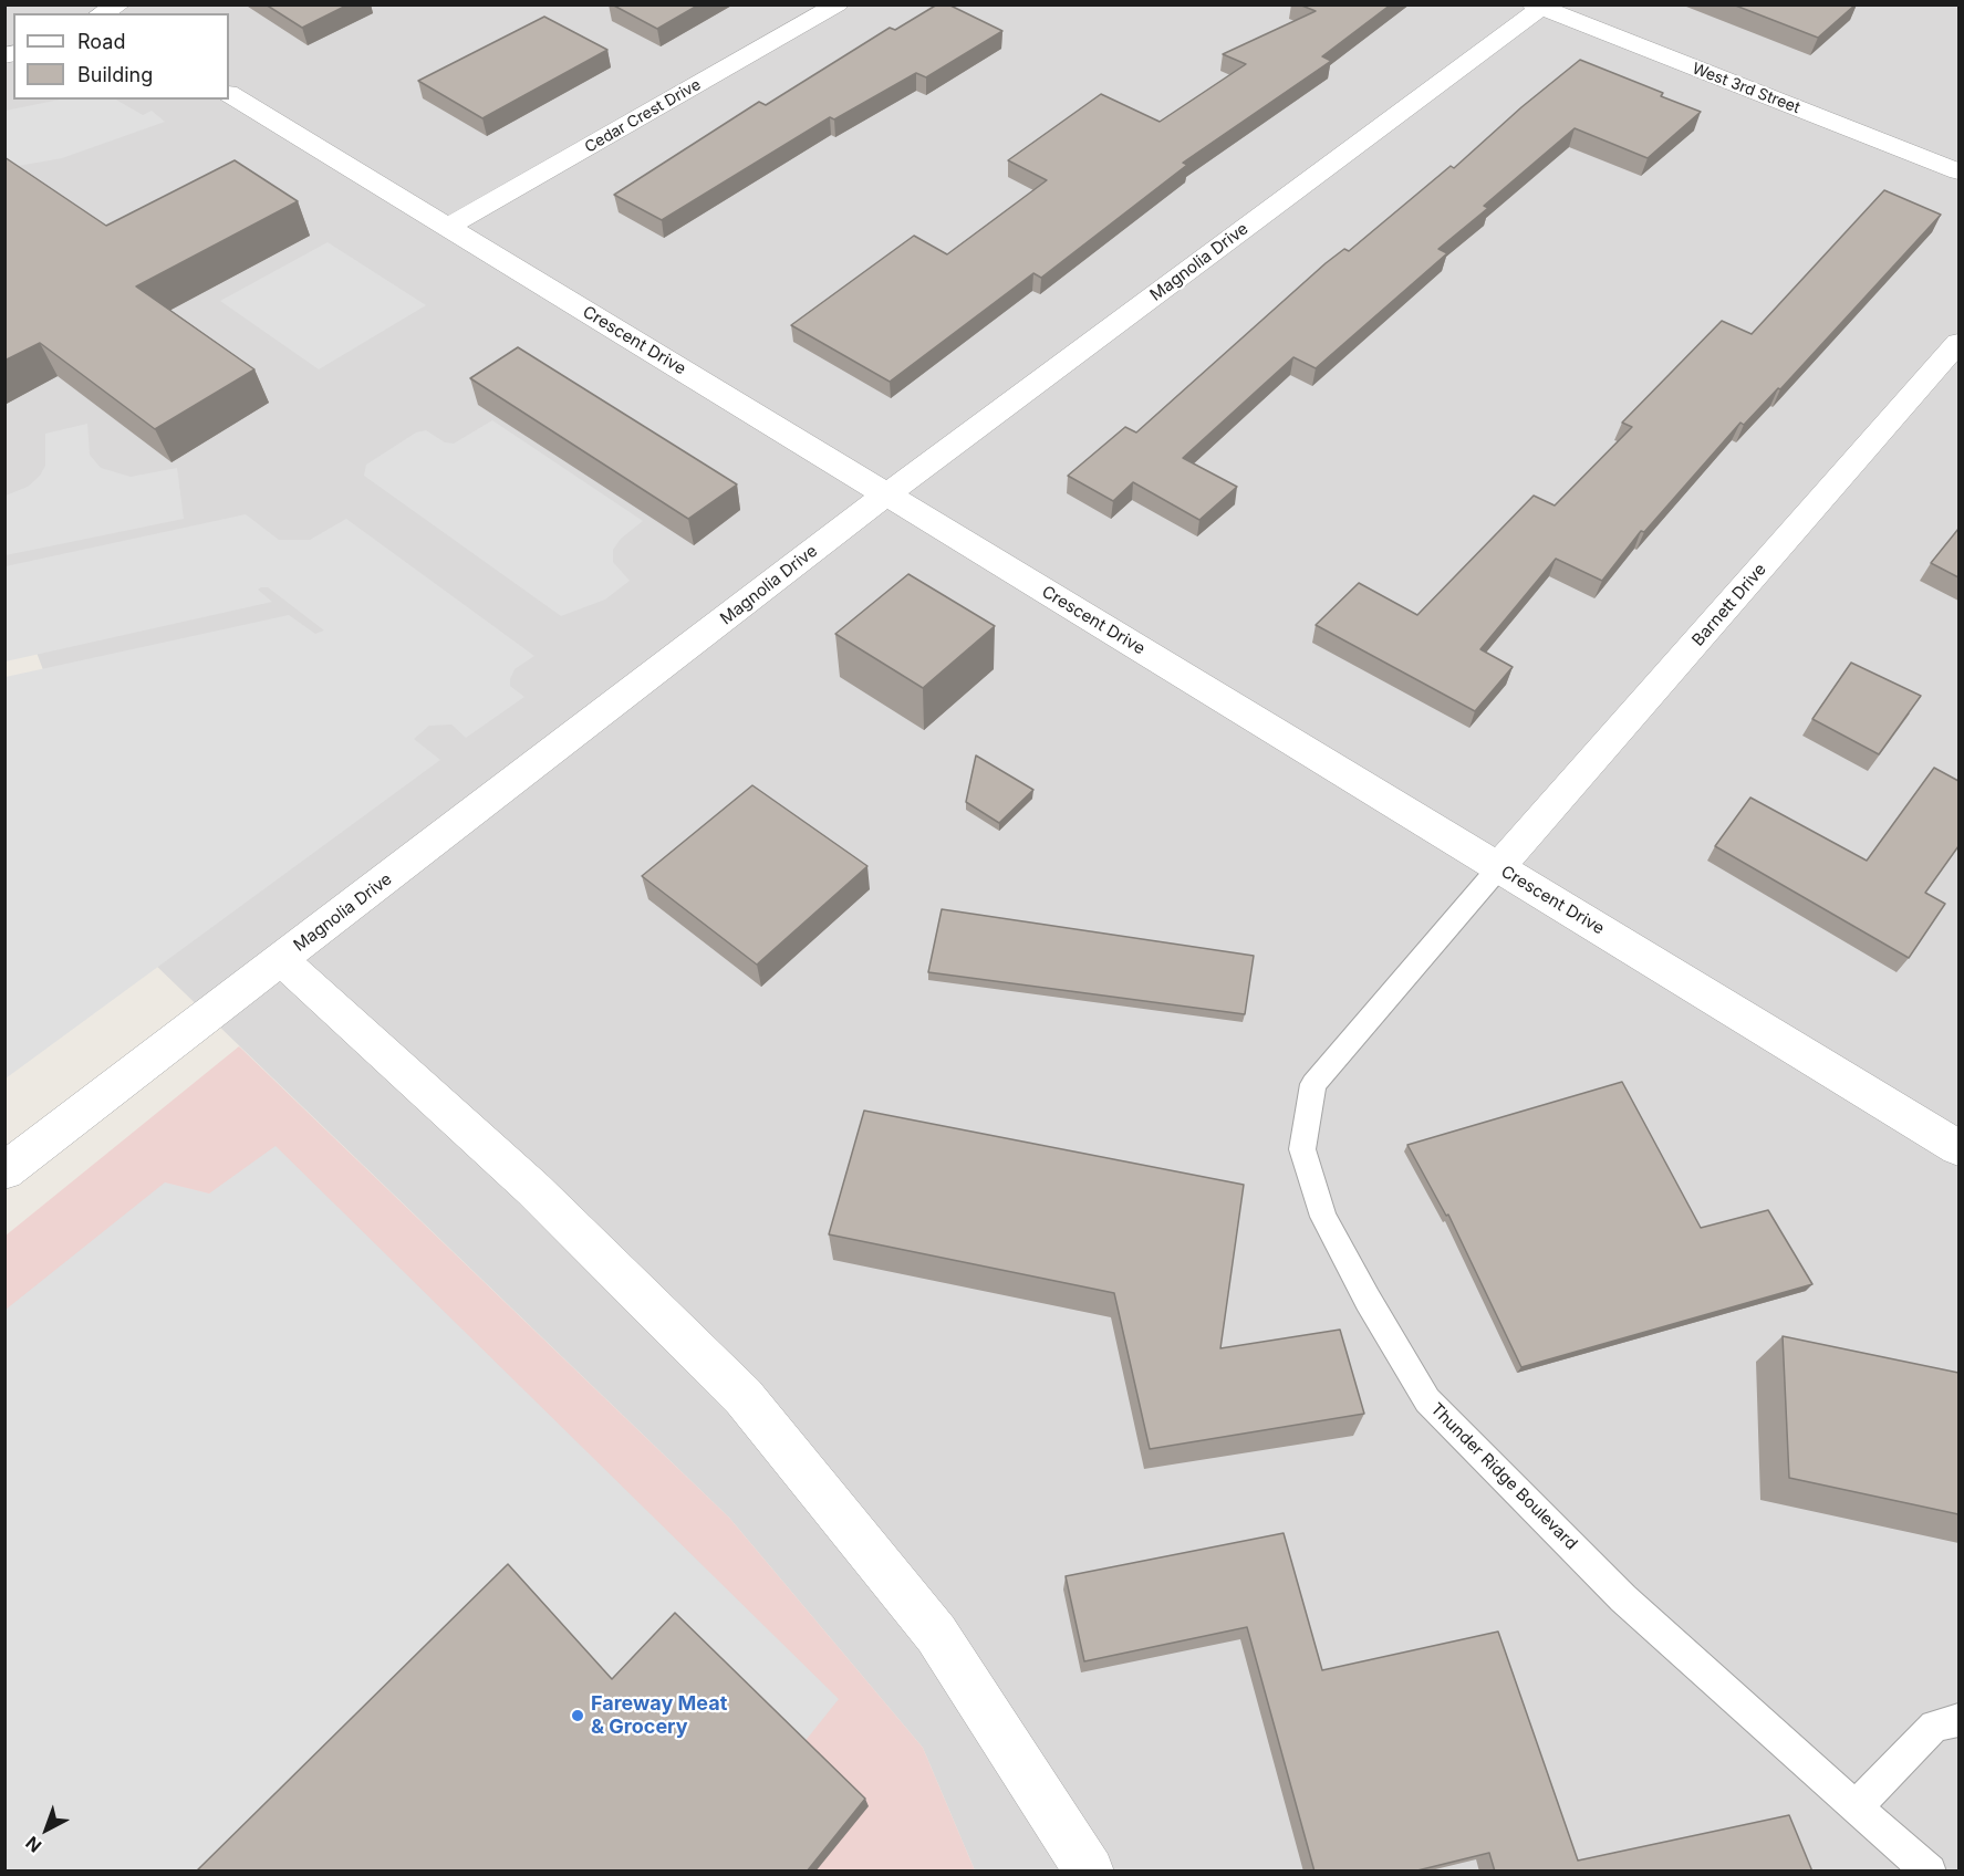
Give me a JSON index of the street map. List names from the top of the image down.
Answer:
{
  "streets": {
    "street": [
      "West 3rd Street",
      "Cedar Crest Drive",
      "Magnolia Drive",
      "Crescent Drive",
      "Barnett Drive"
    ],
    "lane": ["Thunder Ridge Boulevard"]
  },
  "crossings": [
    ["West 3rd Street", "Magnolia Drive"],
    ["Cedar Crest Drive", "Crescent Drive"],
    ["Magnolia Drive", "Crescent Drive"],
    ["Crescent Drive", "Barnett Drive"],
    ["Crescent Drive", "Thunder Ridge Boulevard"],
    ["Barnett Drive", "Thunder Ridge Boulevard"]
  ],
  "places": ["Fareway Meat & Grocery"],
  "legend": ["Road", "Building"],
  "north": "bottom left"
}
